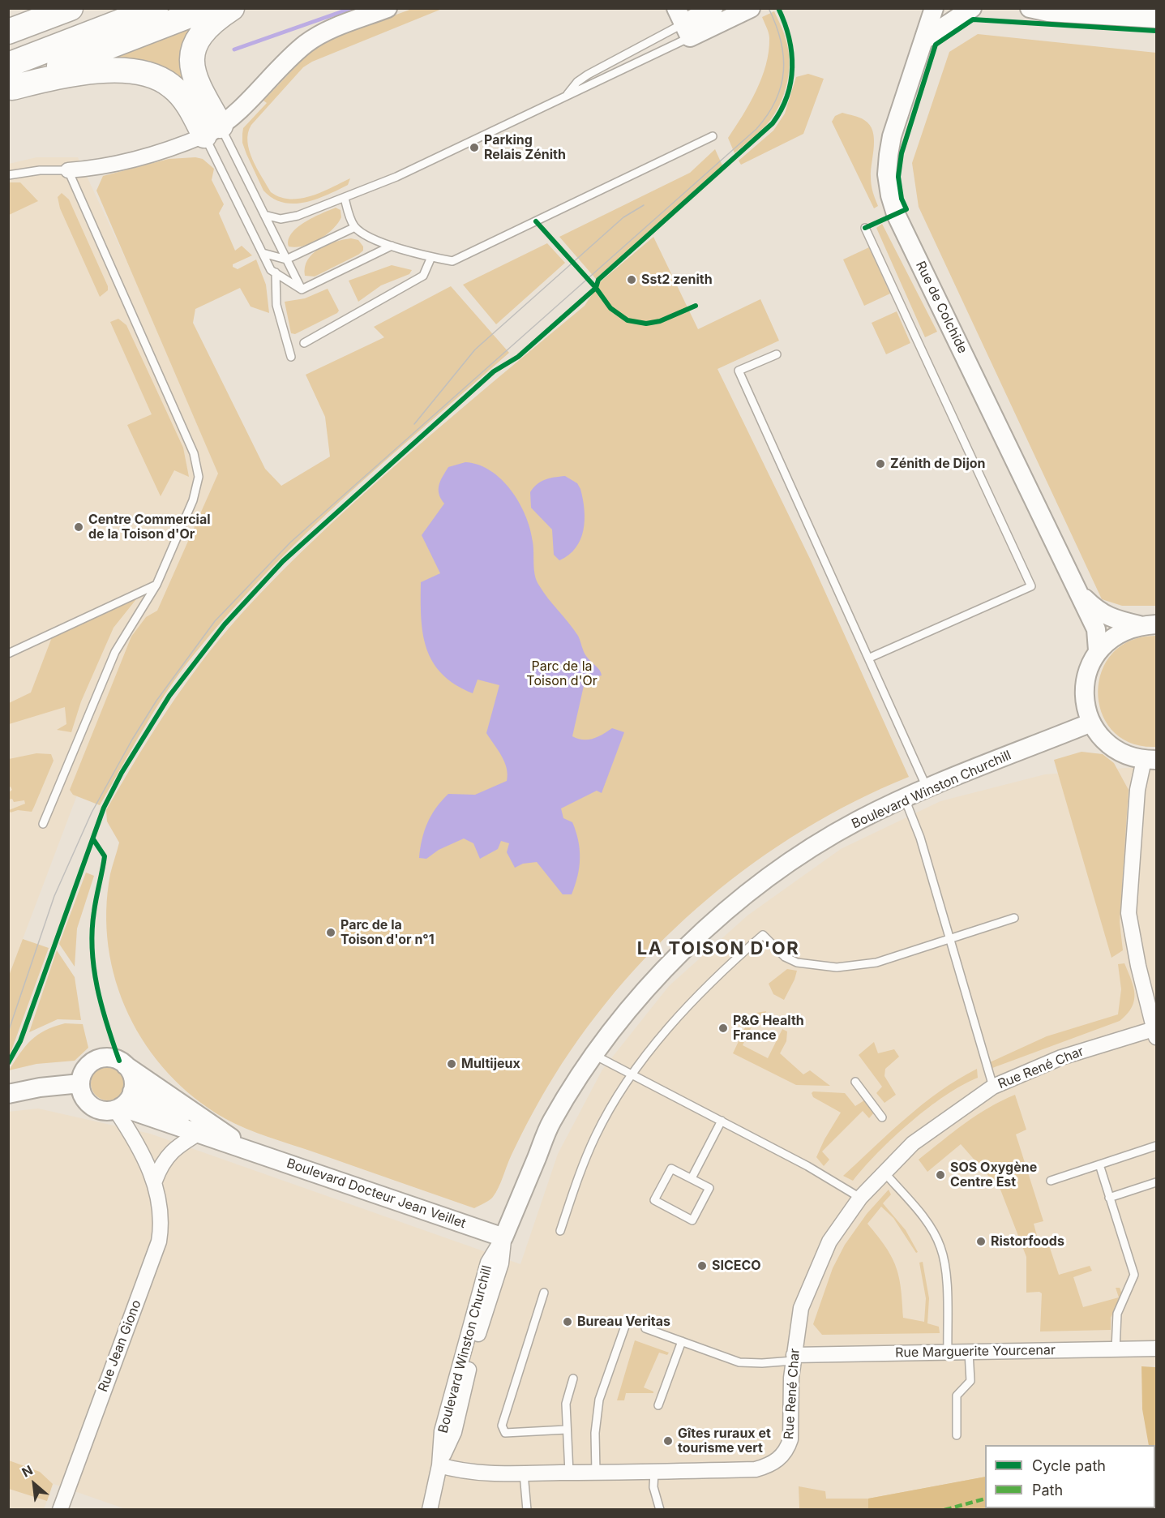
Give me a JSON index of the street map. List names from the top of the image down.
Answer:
{
  "streets": {
    "street": [
      "Rue de Colchide",
      "Boulevard Winston Churchill",
      "Rue René Char",
      "Boulevard Docteur Jean Veillet",
      "Rue Jean Giono",
      "Rue Marguerite Yourcenar"
    ]
  },
  "crossings": [
    ["Boulevard Winston Churchill", "Rue René Char"],
    ["Boulevard Winston Churchill", "Boulevard Docteur Jean Veillet"],
    ["Rue René Char", "Rue Marguerite Yourcenar"],
    ["Boulevard Docteur Jean Veillet", "Rue Jean Giono"]
  ],
  "districts": ["LA TOISON D'OR"],
  "parks": ["Parc de la Toison d'Or"],
  "places": [
    "Parking Relais Zénith",
    "Sst2 zenith",
    "Zénith de Dijon",
    "Centre Commercial de la Toison d'Or",
    "Parc de la Toison d'or n°1",
    "P&G Health France",
    "Multijeux",
    "SOS Oxygène Centre Est",
    "Ristorfoods",
    "SICECO",
    "Bureau Veritas",
    "Gîtes ruraux et tourisme vert"
  ],
  "legend": ["Cycle path", "Path"],
  "north": "top left"
}
